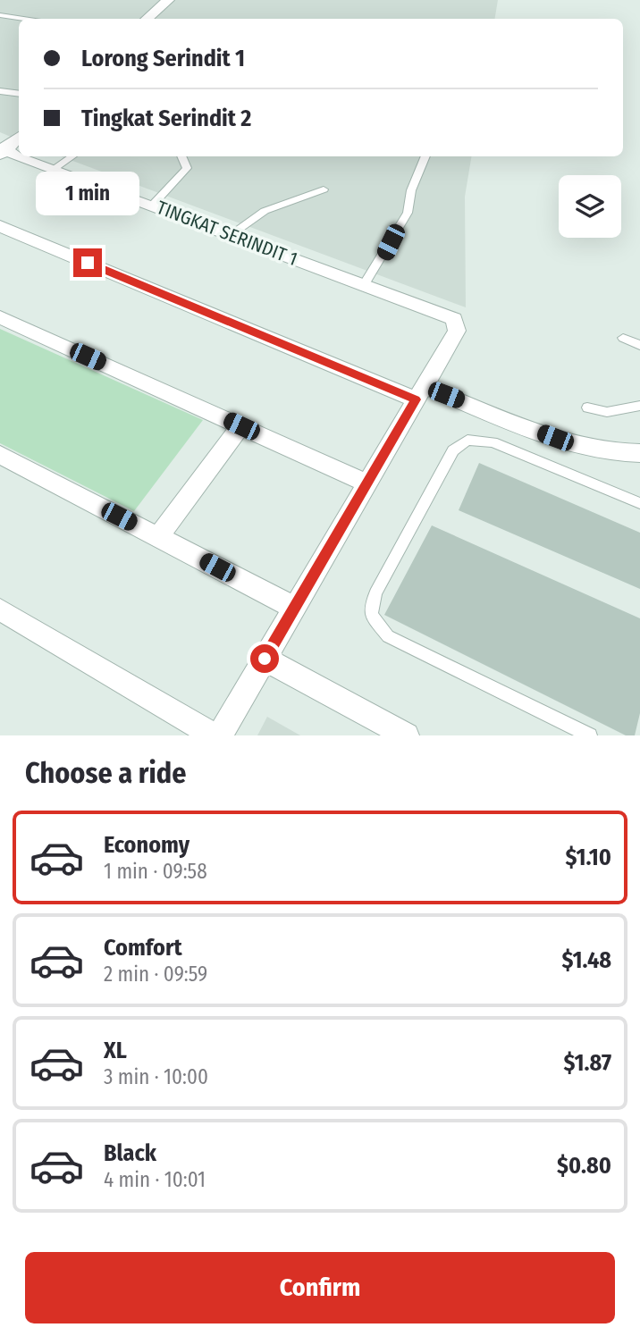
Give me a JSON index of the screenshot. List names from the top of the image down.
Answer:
{
  "streets": {
    "street": ["TINGKAT SERINDIT 1"]
  },
  "page": {
    "banner": ["Lorong Serindit 1", "Tingkat Serindit 2"],
    "bubble": "1 min",
    "heading": "Choose a ride",
    "list": [
      {
        "name": "Economy",
        "note": "1 min · 09:58",
        "value": "$1.10"
      },
      {
        "name": "Comfort",
        "note": "2 min · 09:59",
        "value": "$1.48"
      },
      {
        "name": "XL",
        "note": "3 min · 10:00",
        "value": "$1.87"
      },
      {
        "name": "Black",
        "note": "4 min · 10:01",
        "value": "$0.80"
      }
    ],
    "buttons": "Confirm"
  }
}
